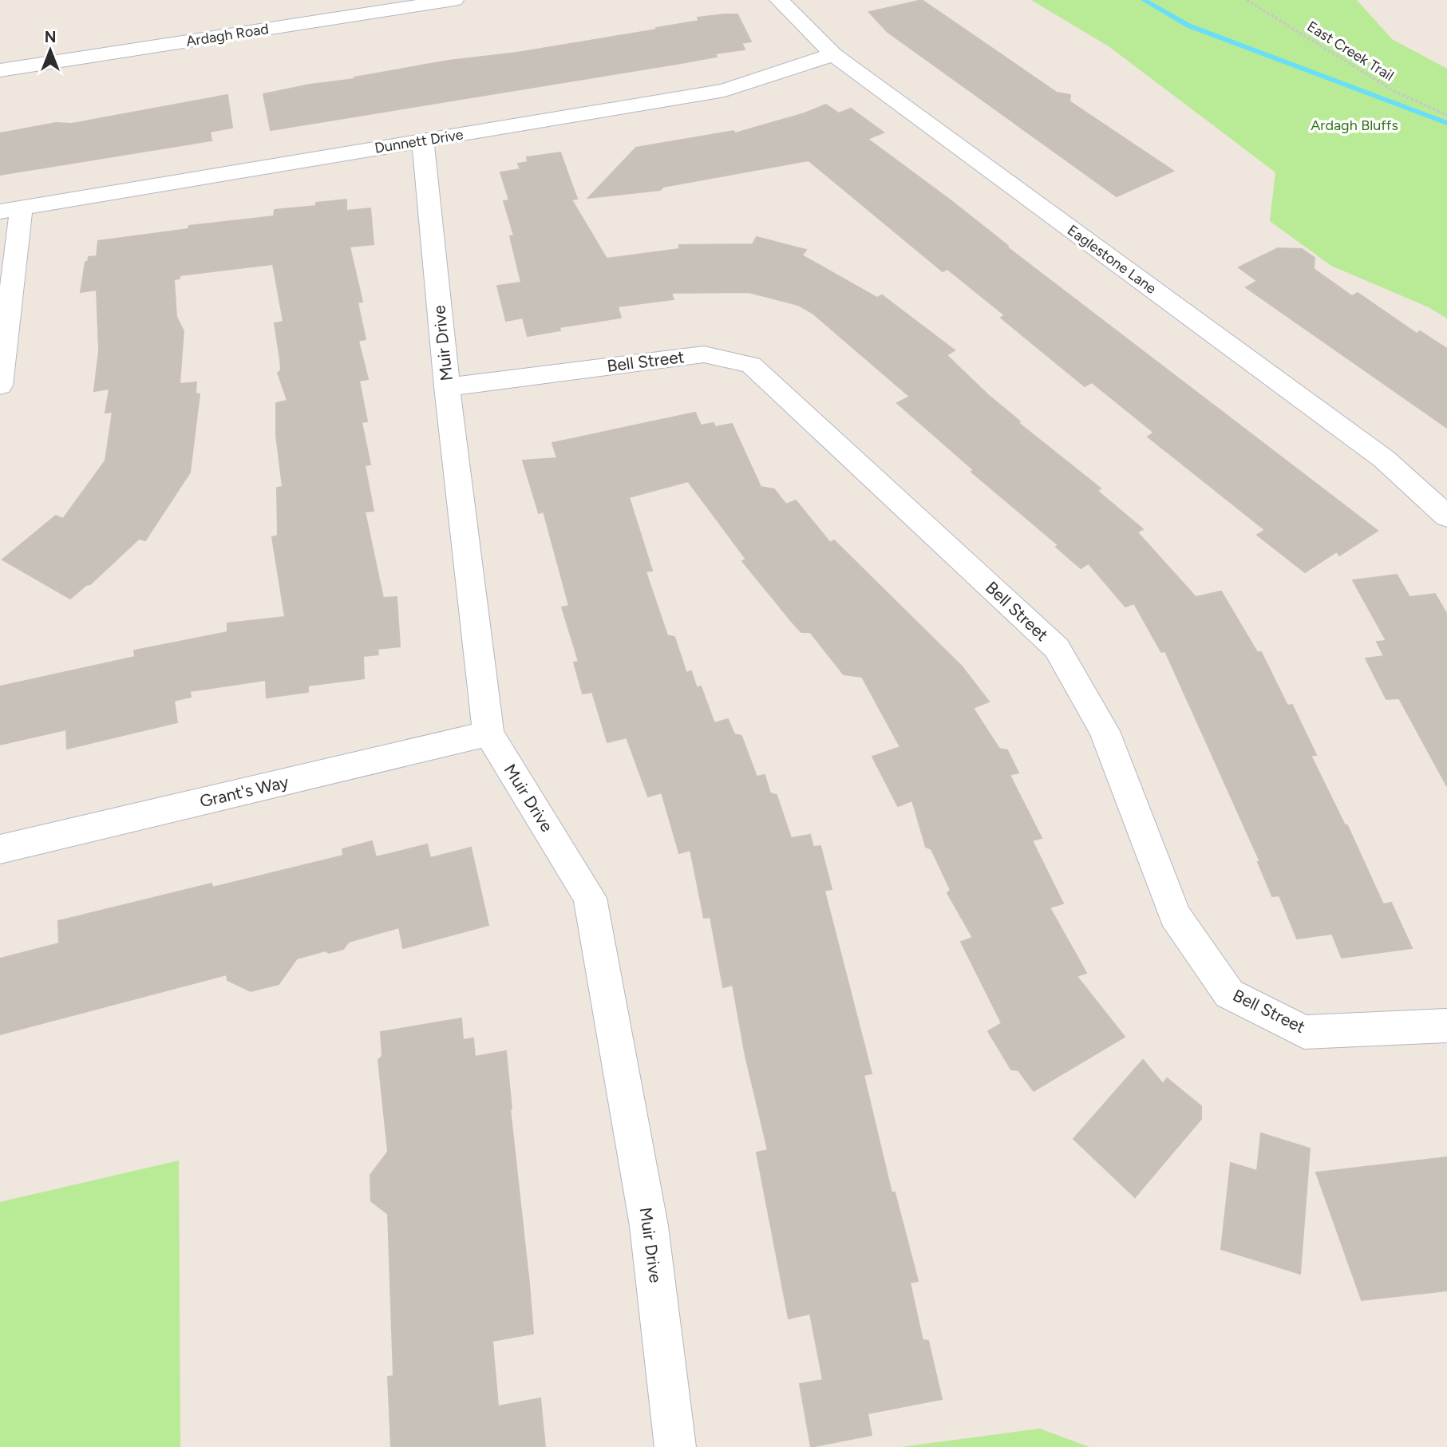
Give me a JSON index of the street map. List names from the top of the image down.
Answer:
{
  "streets": {
    "street": [
      "Ardagh Road",
      "Dunnett Drive",
      "Eaglestone Lane",
      "Muir Drive",
      "Bell Street",
      "Grant's Way"
    ],
    "path": ["East Creek Trail"]
  },
  "crossings": [
    ["Dunnett Drive", "Eaglestone Lane"],
    ["Dunnett Drive", "Muir Drive"],
    ["Muir Drive", "Bell Street"],
    ["Muir Drive", "Grant's Way"]
  ],
  "parks": ["Ardagh Bluffs"],
  "north": "top"
}
